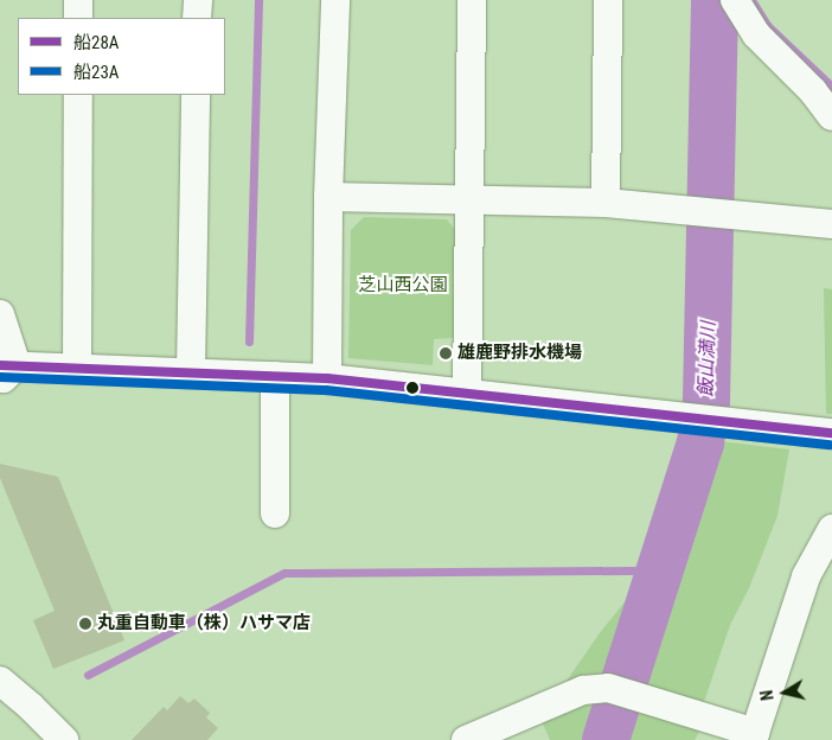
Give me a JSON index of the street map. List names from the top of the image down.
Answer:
{
  "water": ["飯山満川"],
  "parks": ["芝山西公園"],
  "places": ["雄鹿野排水機場", "丸重自動車（株）ハサマ店"],
  "lines": ["transit line 船28A", "transit line 船23A"],
  "legend": ["船28A", "船23A"],
  "north": "left"
}
